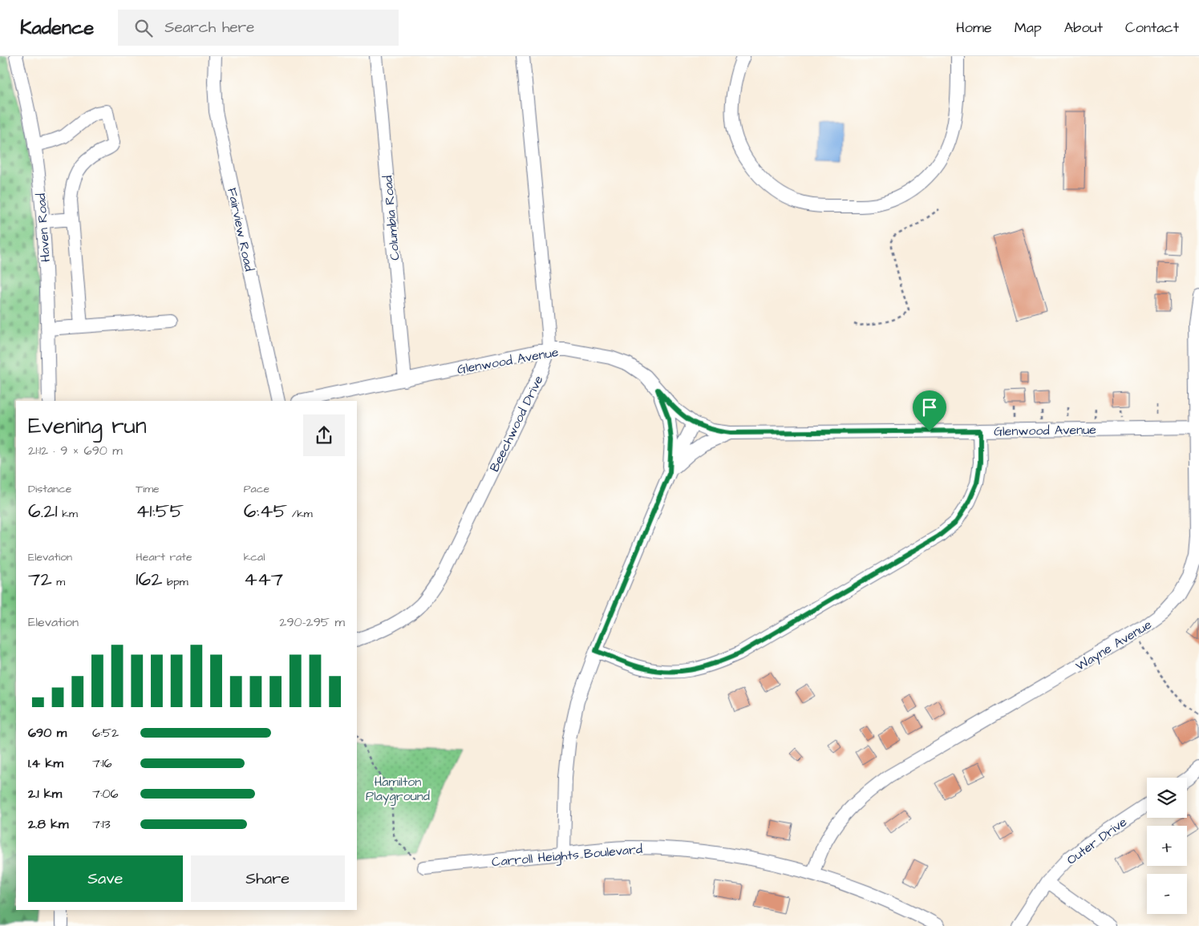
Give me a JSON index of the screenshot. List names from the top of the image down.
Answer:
{
  "streets": {
    "street": [
      "Columbia Road",
      "Haven Road",
      "Fairview Road",
      "Glenwood Avenue",
      "Beechwood Drive",
      "Wayne Avenue",
      "Outer Drive",
      "Carroll Heights Boulevard"
    ]
  },
  "crossings": [
    ["Columbia Road", "Glenwood Avenue"],
    ["Glenwood Avenue", "Beechwood Drive"],
    ["Glenwood Avenue", "Wayne Avenue"],
    ["Wayne Avenue", "Carroll Heights Boulevard"]
  ],
  "parks": ["Hamilton Playground"],
  "page": {
    "header": "Kadence",
    "search": "Search here",
    "nav": [
      "Home",
      "Map",
      "About",
      "Contact"
    ],
    "heading": ["Evening run", "21:12 · 9 × 690 m"],
    "stats": [
      ["Distance", "6.21 km"],
      ["Time", "41:55"],
      ["Pace", "6:45 /km"],
      ["Elevation", "72 m"],
      ["Heart rate", "162 bpm"],
      ["kcal", "447"]
    ],
    "chart": ["Elevation", "290–295 m"],
    "list": [
      {
        "name": "690 m",
        "note": "6:52"
      },
      {
        "name": "1.4 km",
        "note": "7:16"
      },
      {
        "name": "2.1 km",
        "note": "7:06"
      },
      {
        "name": "2.8 km",
        "note": "7:13"
      }
    ],
    "map_buttons": ["+", "−"],
    "buttons": ["Save", "Share"]
  }
}
